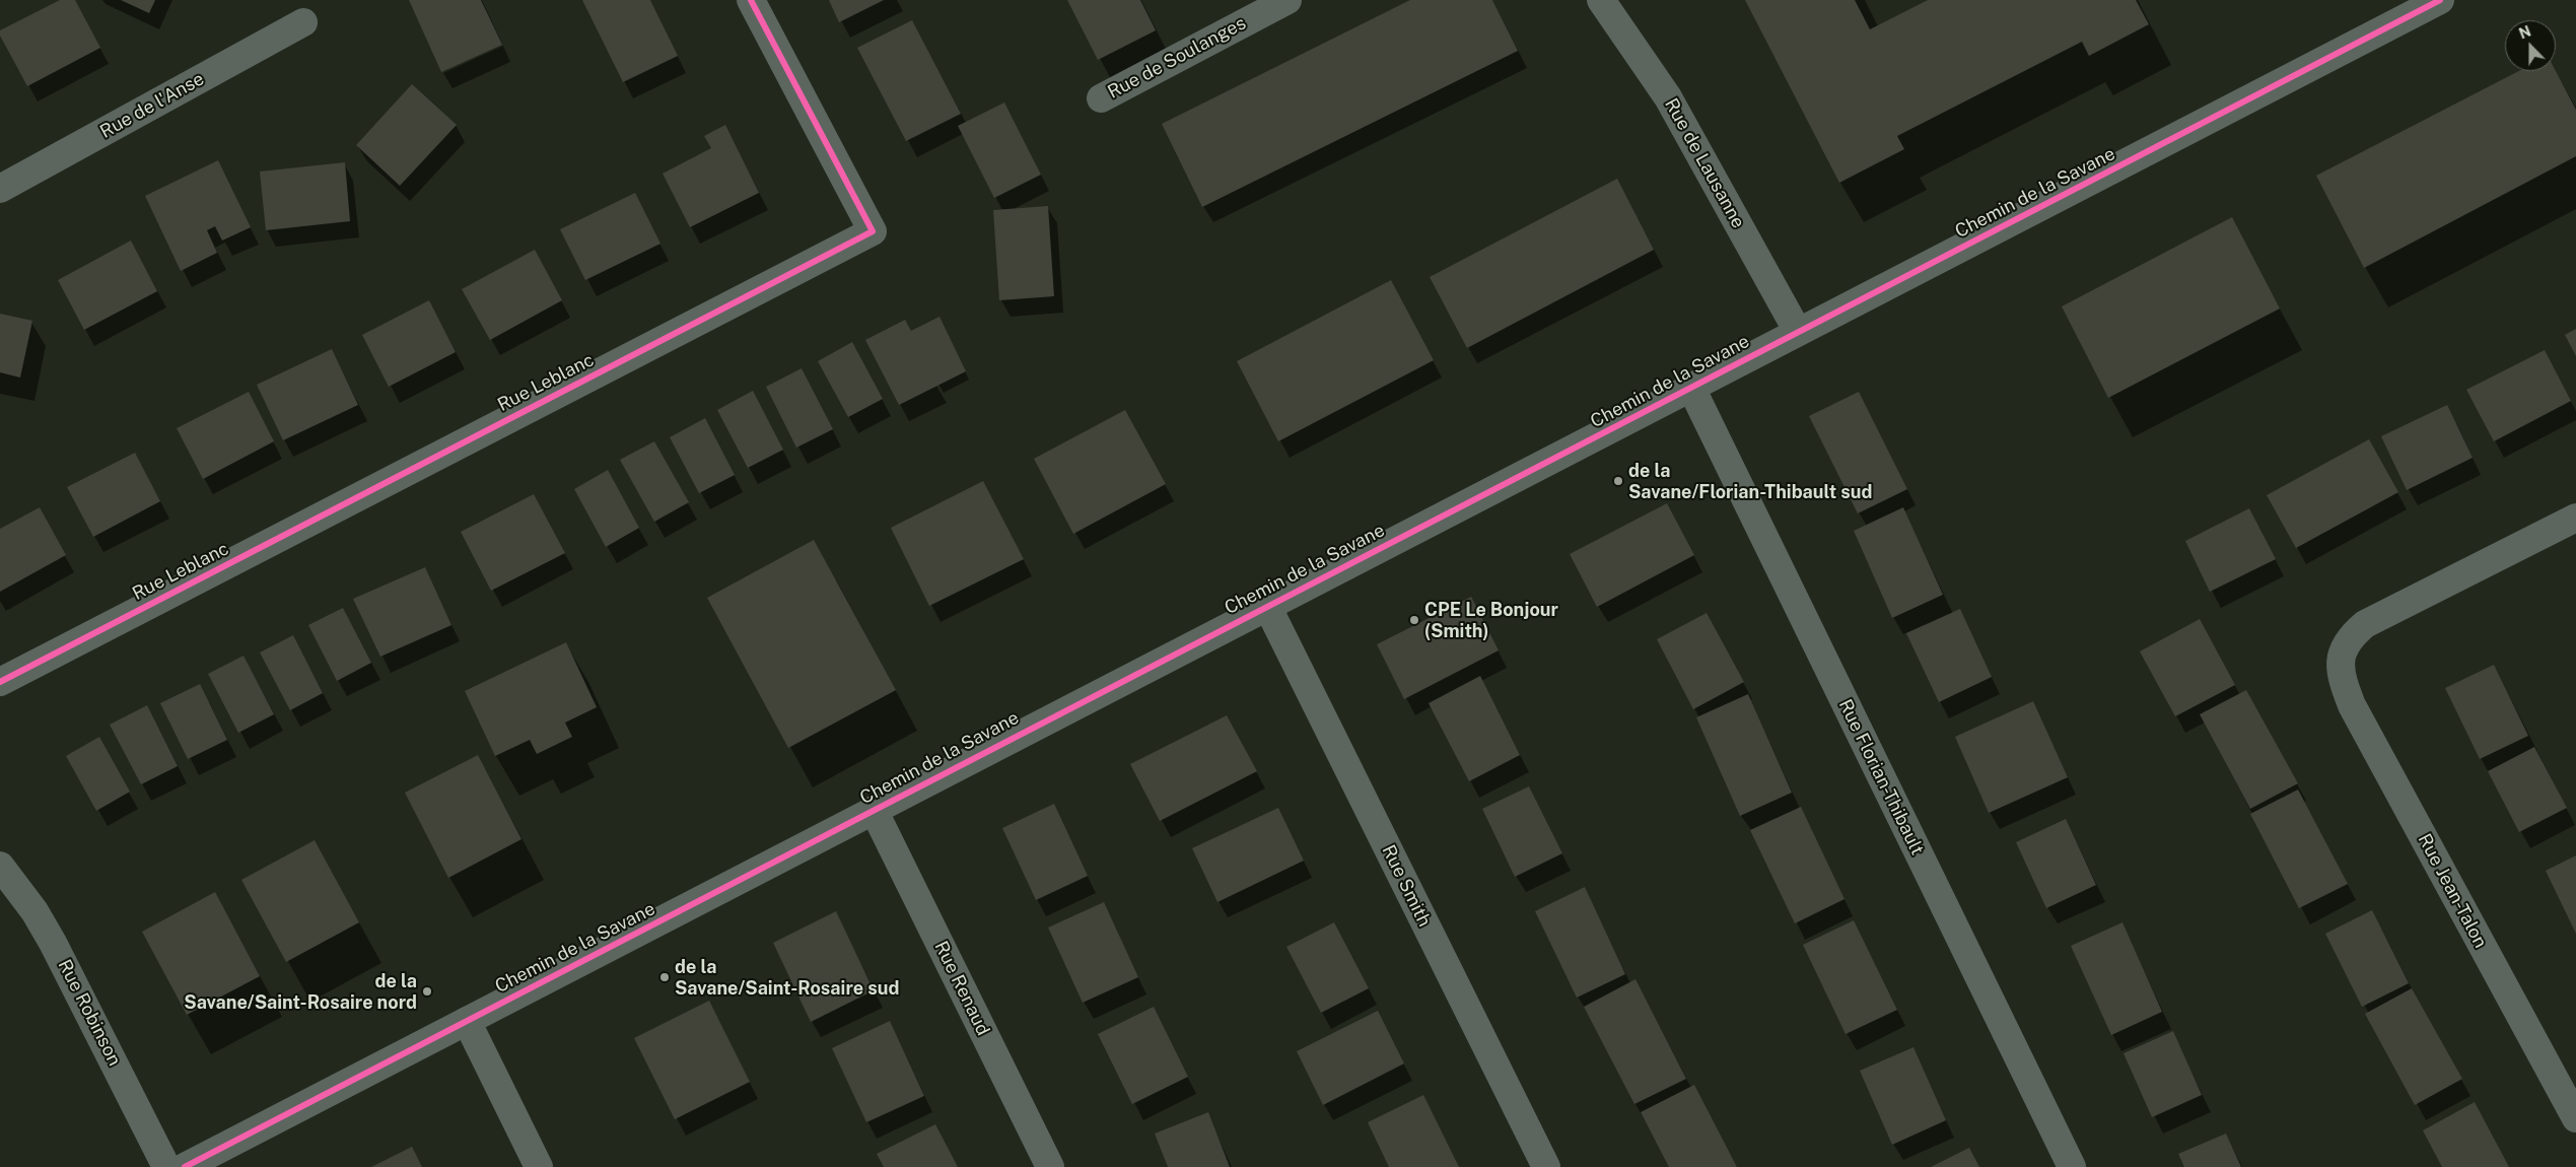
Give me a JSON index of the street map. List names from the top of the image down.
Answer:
{
  "streets": {
    "street": [
      "Rue de Soulanges",
      "Rue de l'Anse",
      "Rue de Lausanne",
      "Chemin de la Savane",
      "Rue Leblanc",
      "Rue Florian-Thibault",
      "Rue Smith",
      "Rue Jean-Talon",
      "Rue Renaud",
      "Rue Robinson"
    ]
  },
  "crossings": [
    ["Rue de Lausanne", "Chemin de la Savane"],
    ["Chemin de la Savane", "Rue Florian-Thibault"],
    ["Chemin de la Savane", "Rue Smith"],
    ["Chemin de la Savane", "Rue Renaud"]
  ],
  "places": [
    "de la Savane/Florian-Thibault sud",
    "CPE Le Bonjour (Smith)",
    "de la Savane/Saint-Rosaire sud",
    "de la Savane/Saint-Rosaire nord"
  ],
  "north": "top"
}
